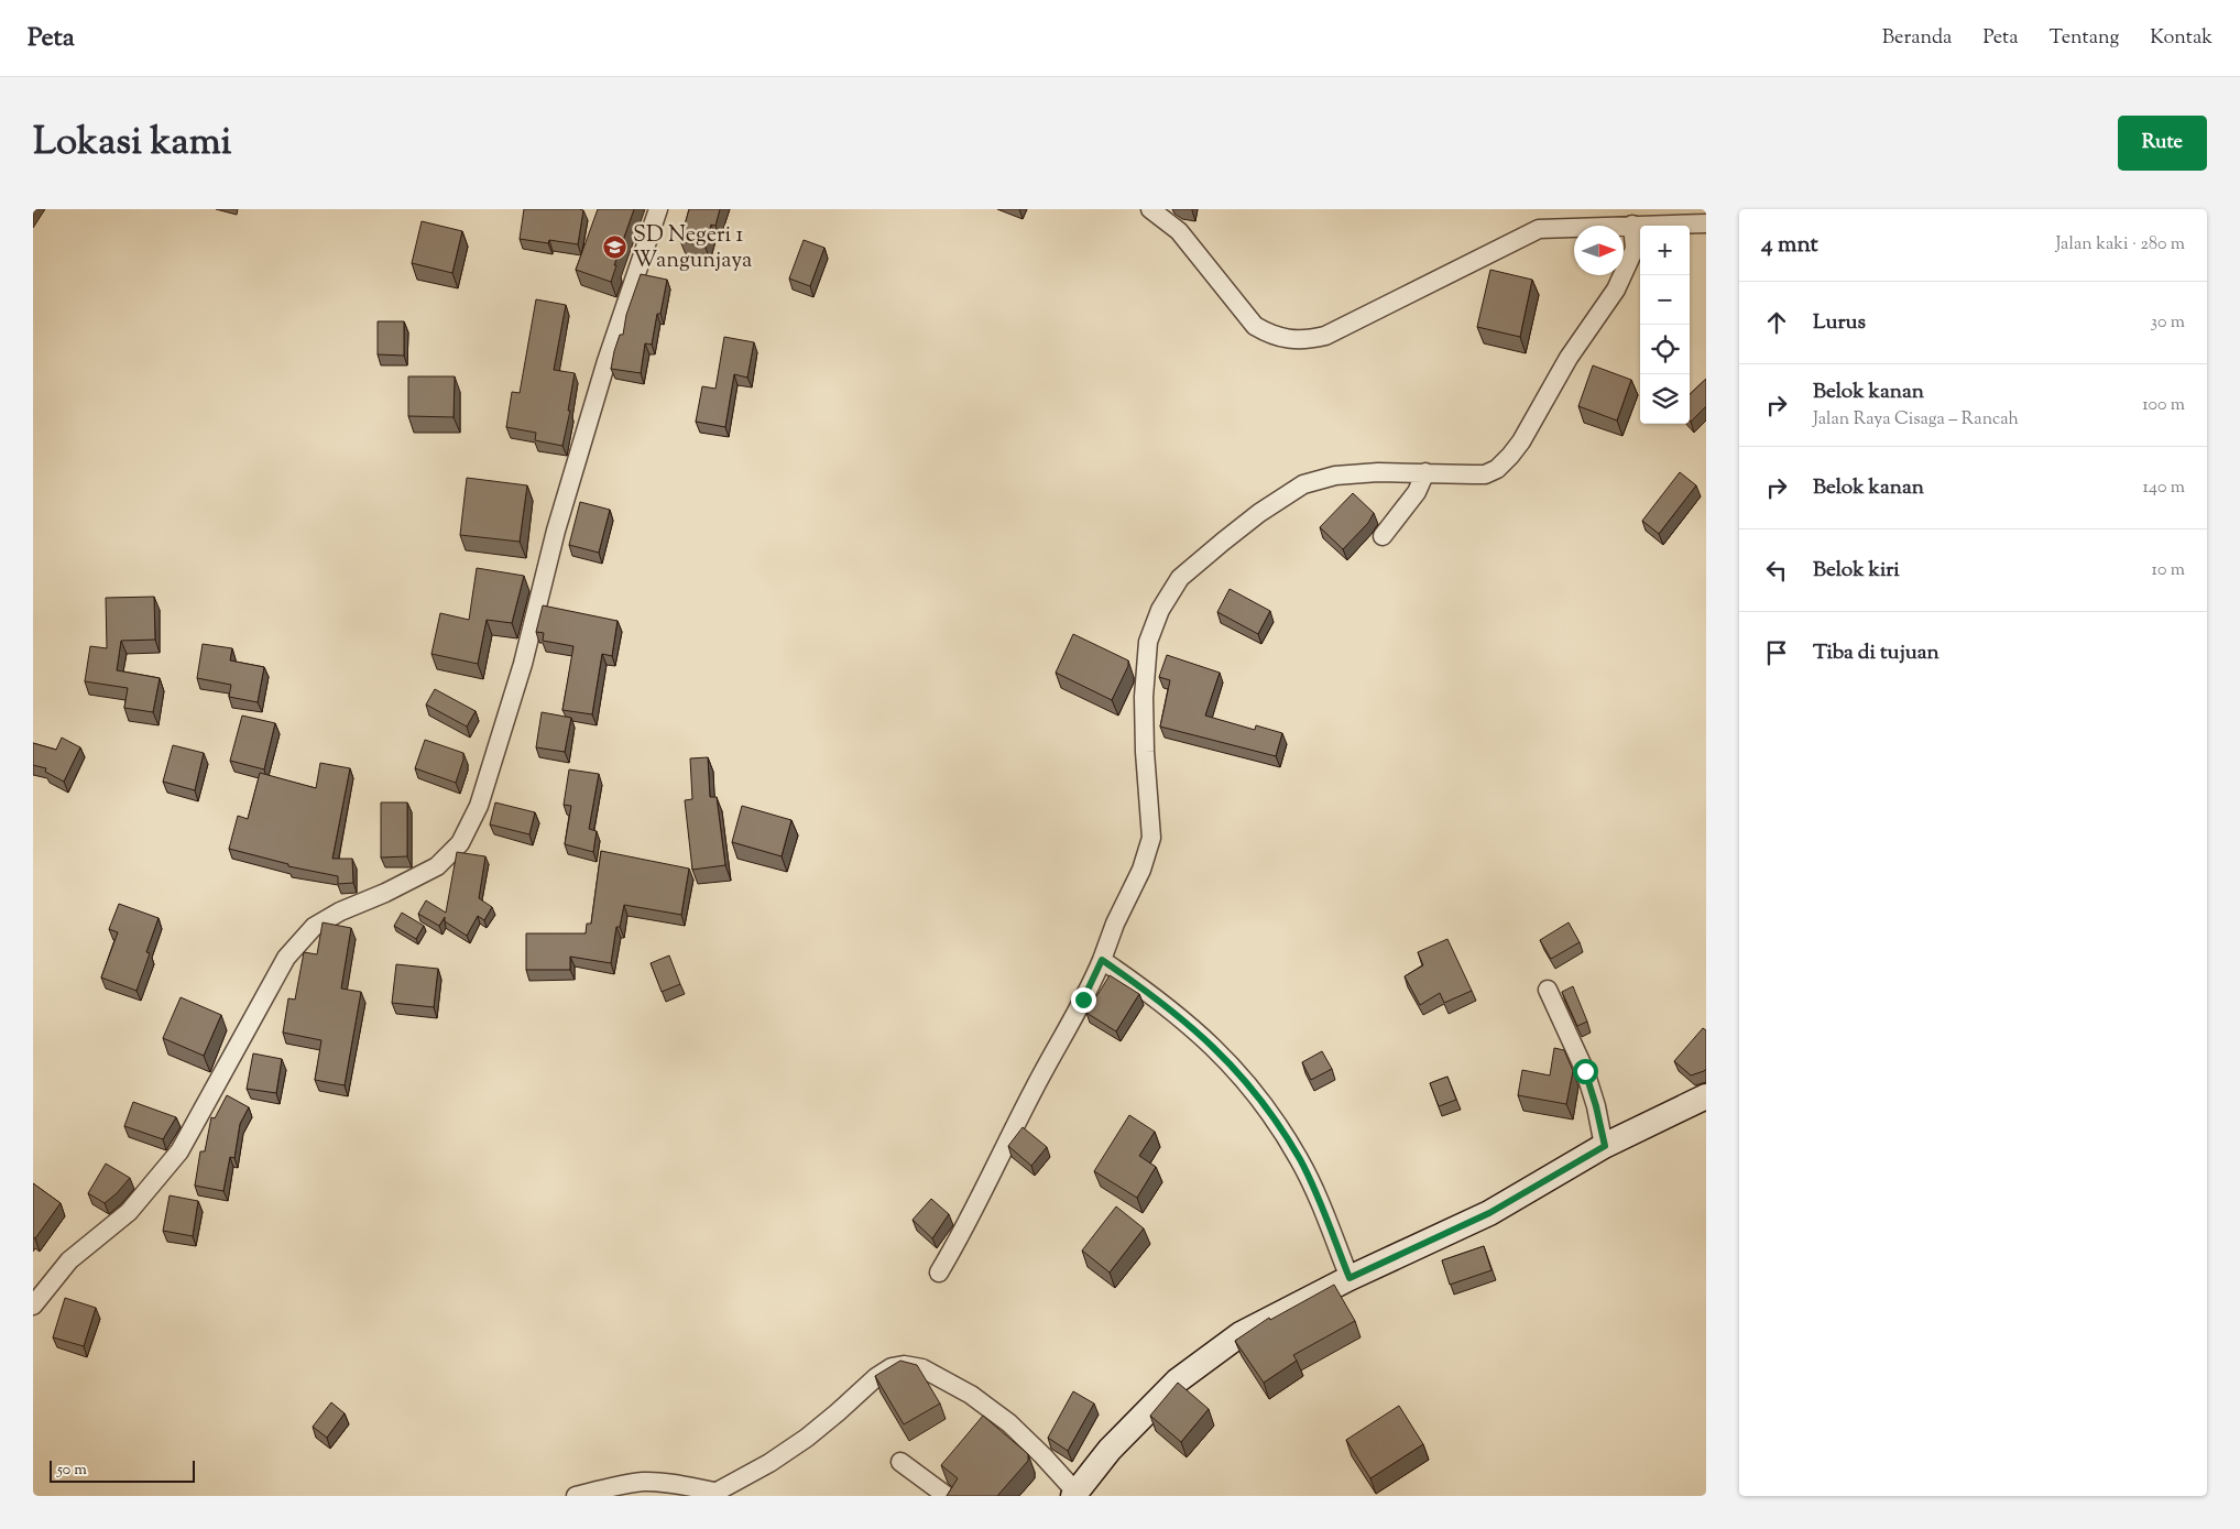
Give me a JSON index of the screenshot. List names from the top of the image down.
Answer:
{
  "places": {
    "school or university": ["SD Negeri 1 Wangunjaya"]
  },
  "scale_bar": "50 m",
  "north": "right",
  "page": {
    "header": "Peta",
    "nav": [
      "Beranda",
      "Peta",
      "Tentang",
      "Kontak"
    ],
    "title": "Lokasi kami",
    "buttons": "Rute",
    "heading": ["4 mnt", "Jalan kaki · 280 m"],
    "map_buttons": ["+", "−"],
    "list": [
      ["Lurus", "30 m"],
      ["Belok kanan", "Jalan Raya Cisaga – Rancah", "100 m"],
      ["Belok kanan", "140 m"],
      ["Belok kiri", "10 m"],
      "Tiba di tujuan"
    ],
    "scale": "50 m"
  }
}
